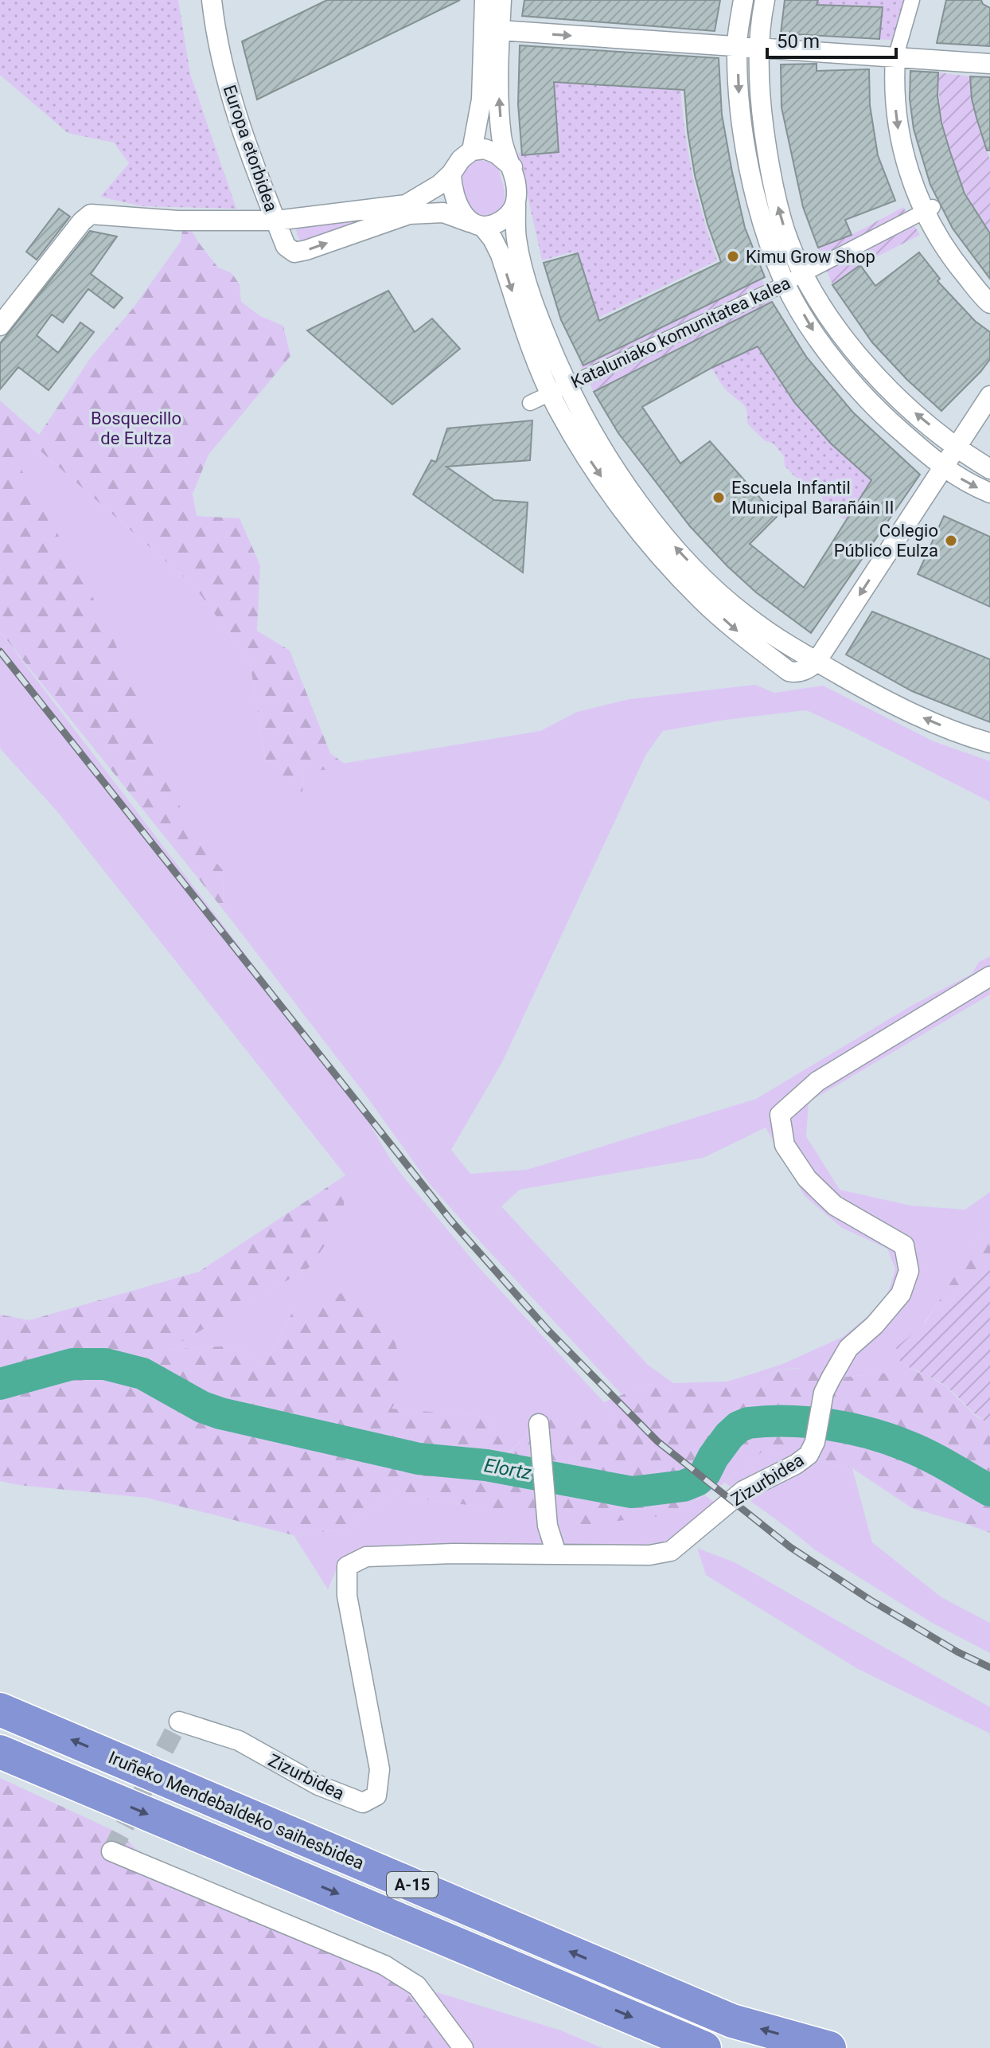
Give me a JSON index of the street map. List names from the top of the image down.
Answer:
{
  "streets": {
    "highway": ["Iruñeko Mendebaldeko saihesbidea", "A-15"],
    "street": ["Europa etorbidea", "Kataluniako komunitatea kalea", "Zizurbidea"]
  },
  "water": ["Elortz"],
  "parks": ["Bosquecillo de Eultza"],
  "places": ["Kimu Grow Shop", "Escuela Infantil Municipal Barañáin II", "Colegio Público Eulza"],
  "scale_bar": "50 m"
}
